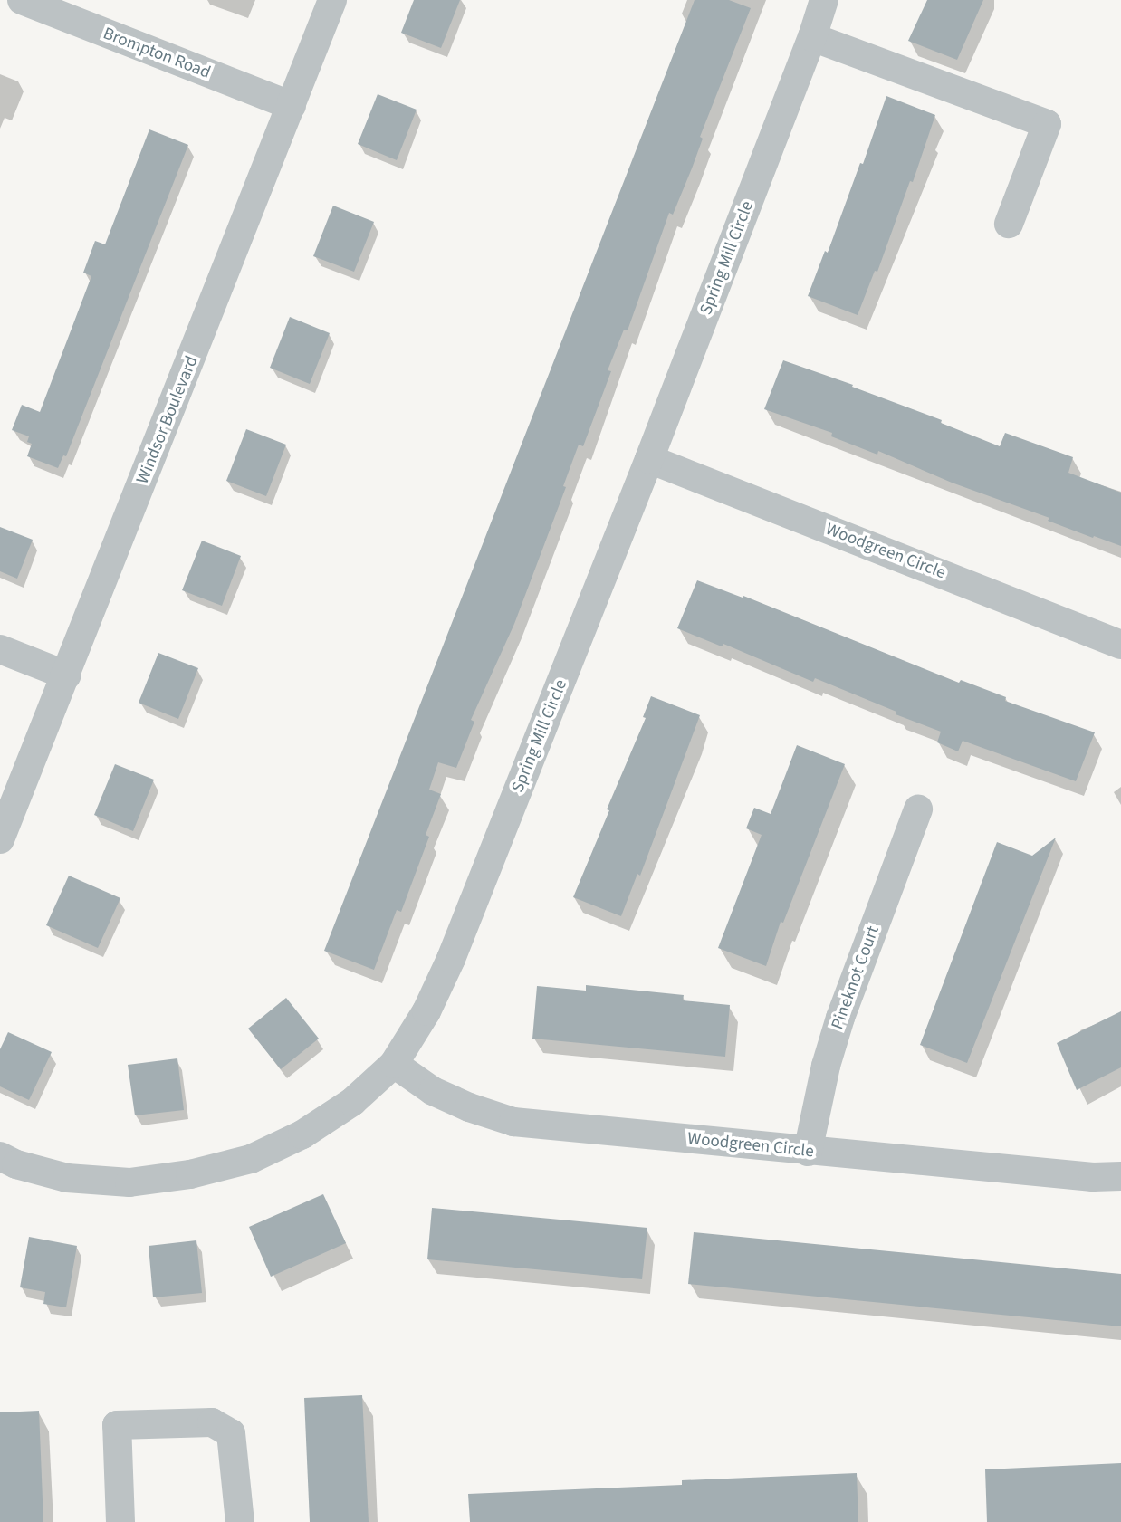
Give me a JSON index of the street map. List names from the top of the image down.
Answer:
{
  "streets": {
    "street": [
      "Brompton Road",
      "Spring Mill Circle",
      "Windsor Boulevard",
      "Woodgreen Circle",
      "Pineknot Court"
    ]
  },
  "crossings": [
    ["Brompton Road", "Windsor Boulevard"],
    ["Spring Mill Circle", "Woodgreen Circle"],
    ["Woodgreen Circle", "Pineknot Court"]
  ]
}
